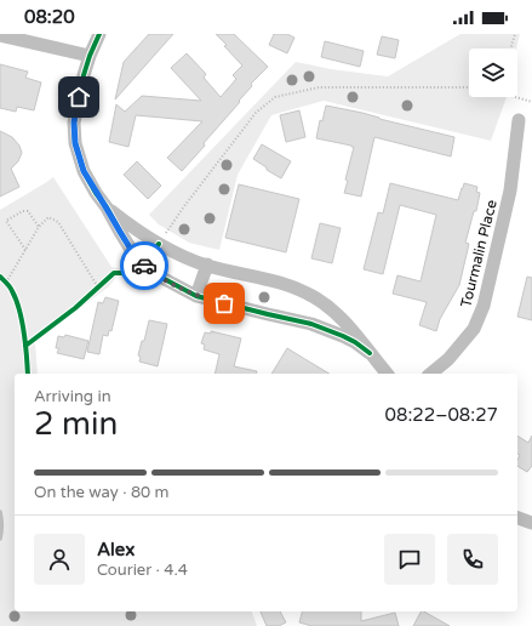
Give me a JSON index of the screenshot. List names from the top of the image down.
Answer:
{
  "streets": {
    "street": ["Tourmalin Place"]
  },
  "page": {
    "status": "08:20",
    "heading": ["2 min", "Arriving in", "08:22–08:27"],
    "panel": ["Alex", "Courier · 4.4"],
    "bar": "On the way · 80 m"
  }
}
